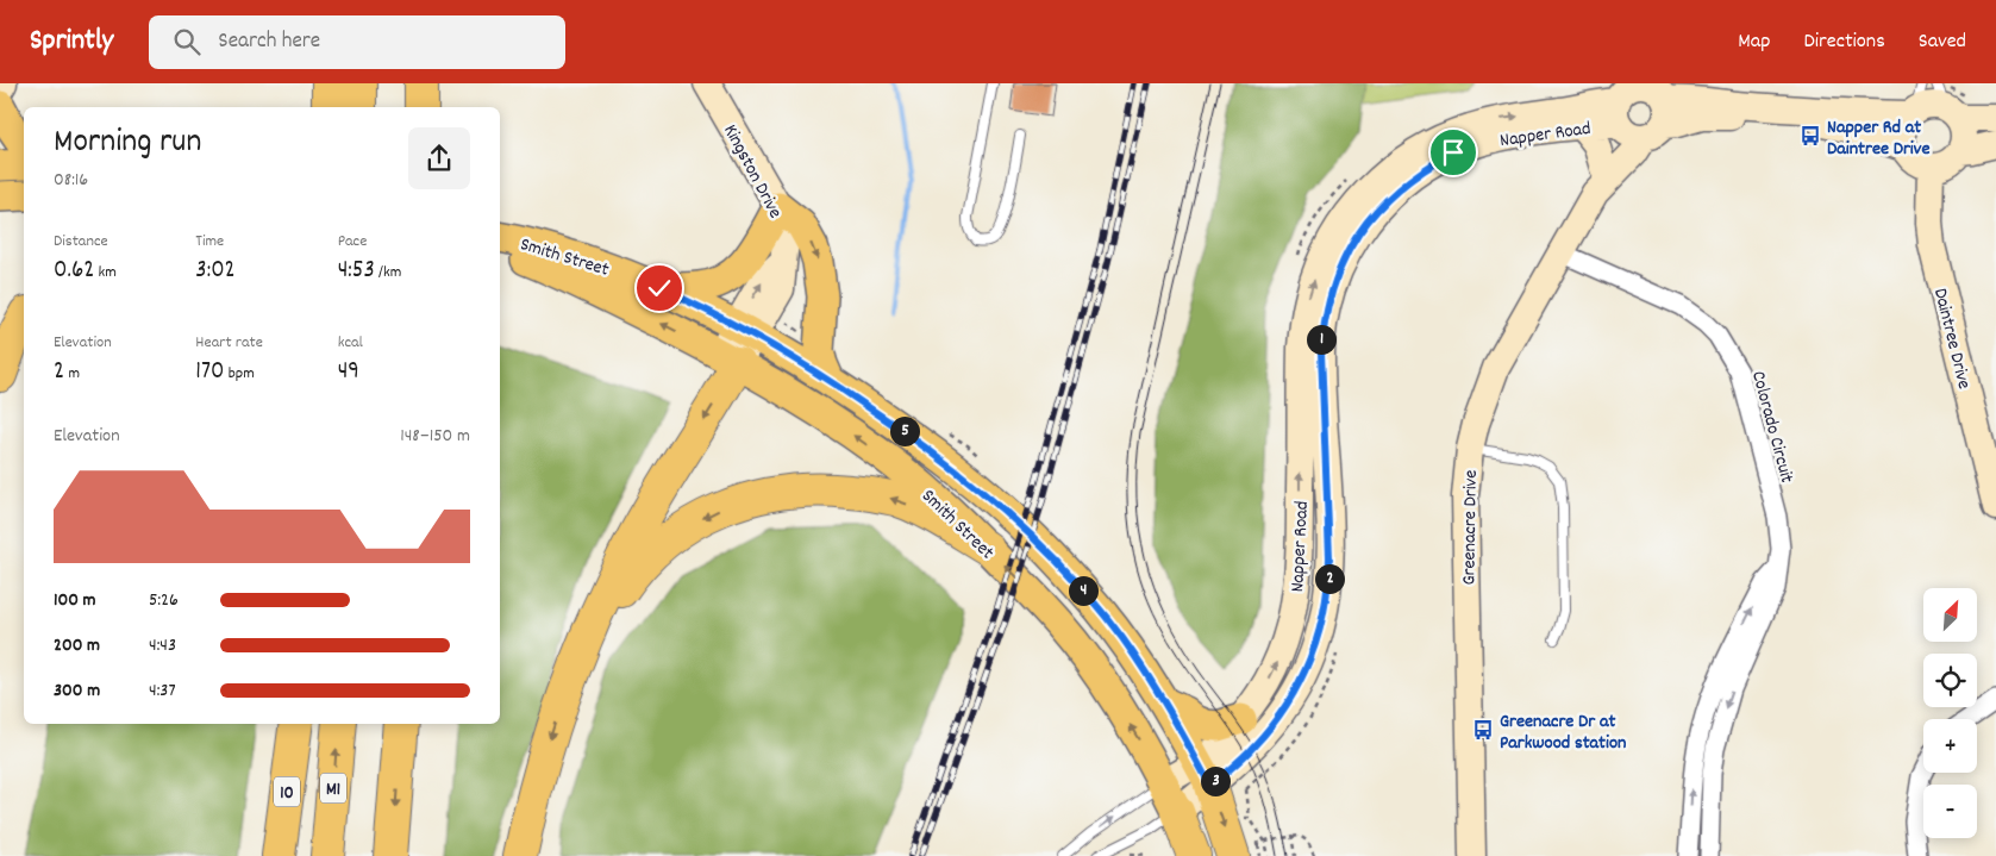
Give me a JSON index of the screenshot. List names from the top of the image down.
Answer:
{
  "streets": {
    "highway": ["M1", "10"],
    "main road": [
      "Napper Road",
      "Kingston Drive",
      "Smith Street",
      "Daintree Drive",
      "Greenacre Drive"
    ],
    "street": ["Colorado Circuit"]
  },
  "crossings": [
    ["Napper Road", "Smith Street"],
    ["Napper Road", "Daintree Drive"],
    ["Napper Road", "Greenacre Drive"],
    ["Kingston Drive", "Smith Street"],
    ["Colorado Circuit", "Greenacre Drive"]
  ],
  "places": {
    "bus stop": ["Napper Rd at Daintree Drive", "Greenacre Dr at Parkwood station"]
  },
  "north": "top right",
  "page": {
    "header": "Sprintly",
    "search": "Search here",
    "nav": ["Map", "Directions", "Saved"],
    "heading": ["Morning run", "08:16"],
    "stats": [
      ["Distance", "0.62 km"],
      ["Time", "3:02"],
      ["Pace", "4:53 /km"],
      ["Elevation", "2 m"],
      ["Heart rate", "170 bpm"],
      ["kcal", "49"]
    ],
    "pins": [
      "1",
      "5",
      "2",
      "4",
      "3"
    ],
    "chart": ["Elevation", "148–150 m"],
    "list": [
      {
        "name": "100 m",
        "note": "5:26"
      },
      {
        "name": "200 m",
        "note": "4:43"
      },
      {
        "name": "300 m",
        "note": "4:37"
      }
    ],
    "map_buttons": ["+", "−"]
  }
}
